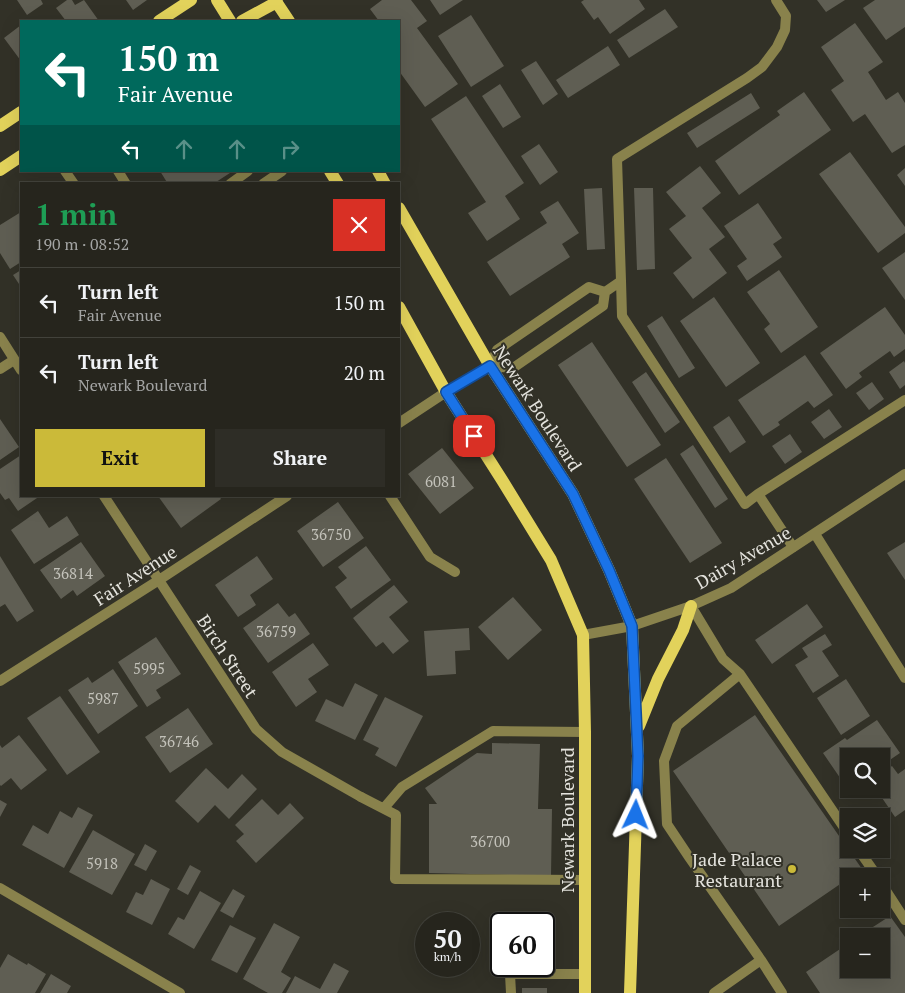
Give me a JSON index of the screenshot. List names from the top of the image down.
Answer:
{
  "streets": {
    "main road": ["Newark Boulevard"],
    "street": ["Dairy Avenue", "Fair Avenue", "Birch Street"]
  },
  "crossings": [
    ["Newark Boulevard", "Dairy Avenue"],
    ["Fair Avenue", "Birch Street"]
  ],
  "places": ["Jade Palace Restaurant"],
  "house_numbers": [
    "6081",
    "36750",
    "36814",
    "36759",
    "5995",
    "5987",
    "36746",
    "36700",
    "5918"
  ],
  "page": {
    "turn": ["150 m", "Fair Avenue"],
    "heading": ["1 min", "190 m · 08:52"],
    "list": [
      {
        "name": "Turn left",
        "note": "Fair Avenue",
        "value": "150 m"
      },
      {
        "name": "Turn left",
        "note": "Newark Boulevard",
        "value": "20 m"
      }
    ],
    "buttons": ["Exit", "Share"],
    "map_buttons": ["+", "−"],
    "speed": "50 km/h",
    "limit": "60"
  }
}
